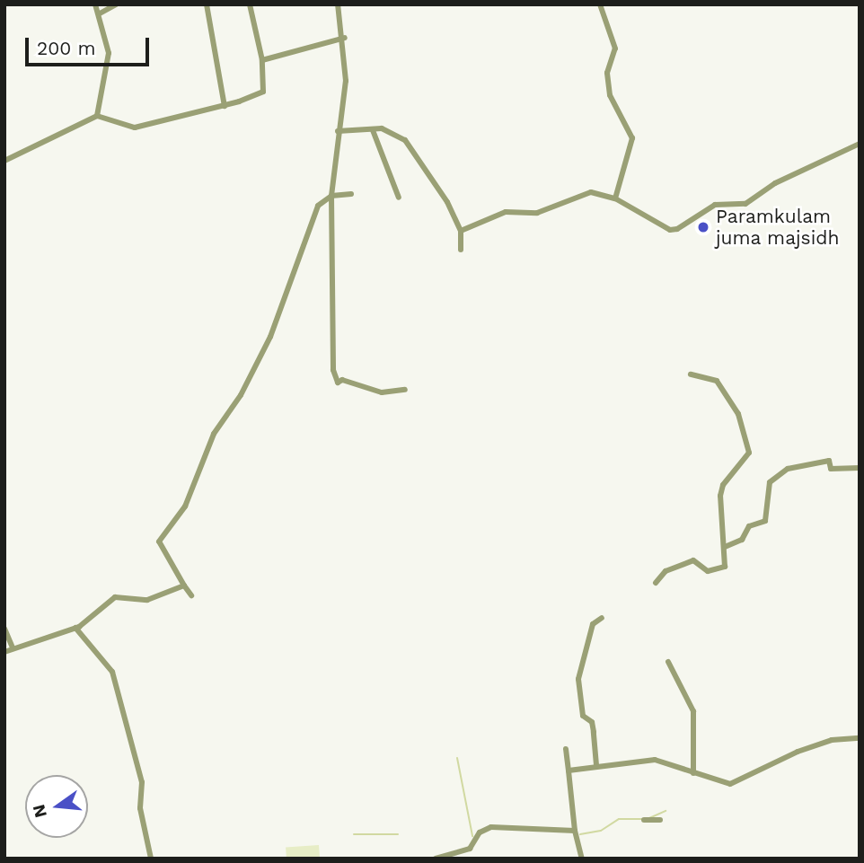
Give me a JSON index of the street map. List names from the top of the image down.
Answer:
{
  "places": ["Paramkulam juma majsidh"],
  "scale_bar": "200 m",
  "north": "left"
}
